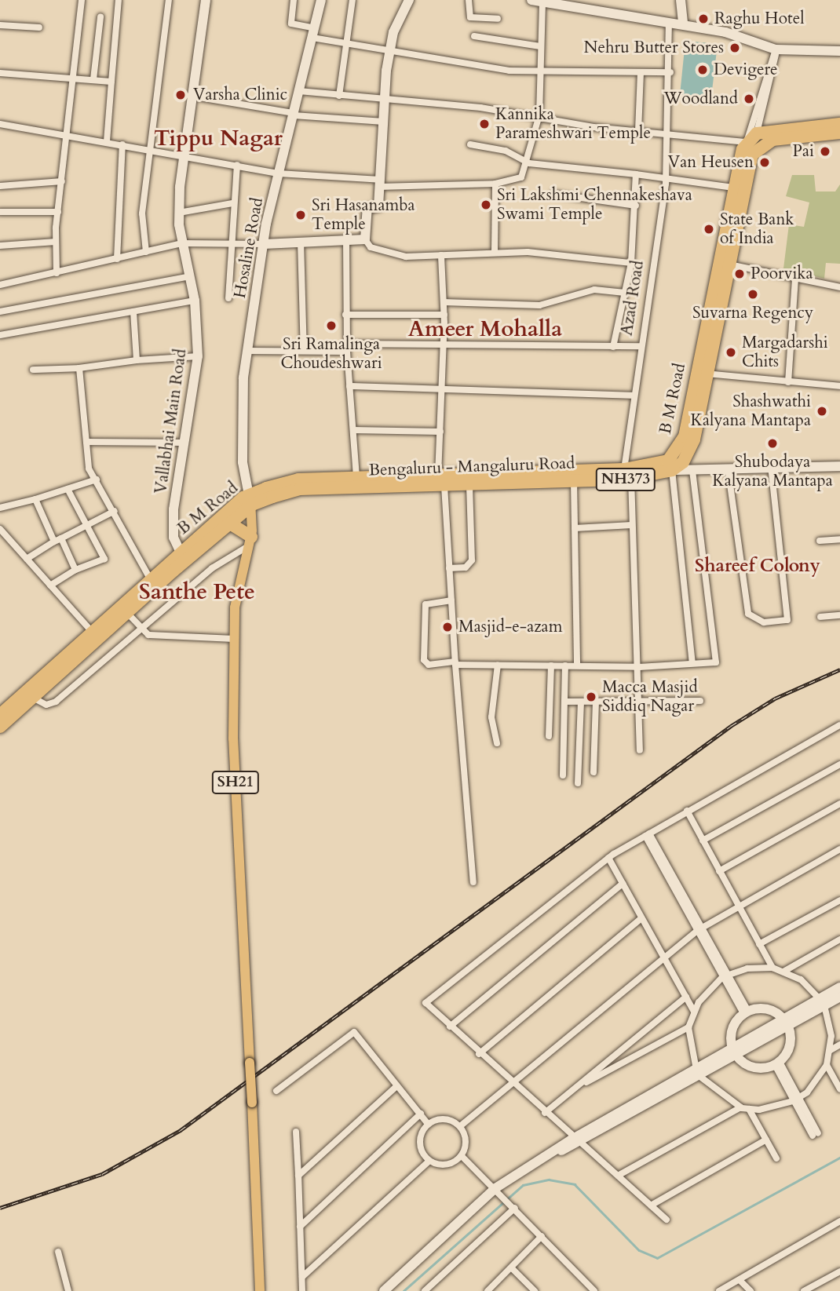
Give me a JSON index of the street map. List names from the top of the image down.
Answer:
{
  "streets": {
    "highway": ["B M Road", "Bengaluru - Mangaluru Road", "NH373"],
    "main road": ["SH21"],
    "street": ["Hosaline Road", "Azad Road", "Vallabhai Main Road"]
  },
  "crossings": [
    ["Hosaline Road", "B M Road"],
    ["Hosaline Road", "Bengaluru - Mangaluru Road"],
    ["Hosaline Road", "SH21"],
    ["Azad Road", "B M Road"],
    ["Azad Road", "Bengaluru - Mangaluru Road"],
    ["B M Road", "Vallabhai Main Road"],
    ["B M Road", "Bengaluru - Mangaluru Road"],
    ["B M Road", "NH373"],
    ["B M Road", "SH21"],
    ["Bengaluru - Mangaluru Road", "NH373"],
    ["Bengaluru - Mangaluru Road", "SH21"]
  ],
  "districts": [
    "Tippu Nagar",
    "Ameer Mohalla",
    "Shareef Colony",
    "Santhe Pete"
  ],
  "places": [
    "Raghu Hotel",
    "Nehru Butter Stores",
    "Devigere",
    "Varsha Clinic",
    "Woodland",
    "Kannika Parameshwari Temple",
    "Pai",
    "Van Heusen",
    "Sri Lakshmi Chennakeshava Swami Temple",
    "Sri Hasanamba Temple",
    "State Bank of India",
    "Poorvika",
    "Suvarna Regency",
    "Sri Ramalinga Choudeshwari",
    "Margadarshi Chits",
    "Shashwathi Kalyana Mantapa",
    "Shubodaya Kalyana Mantapa",
    "Masjid-e-azam",
    "Macca Masjid Siddiq Nagar"
  ]
}
